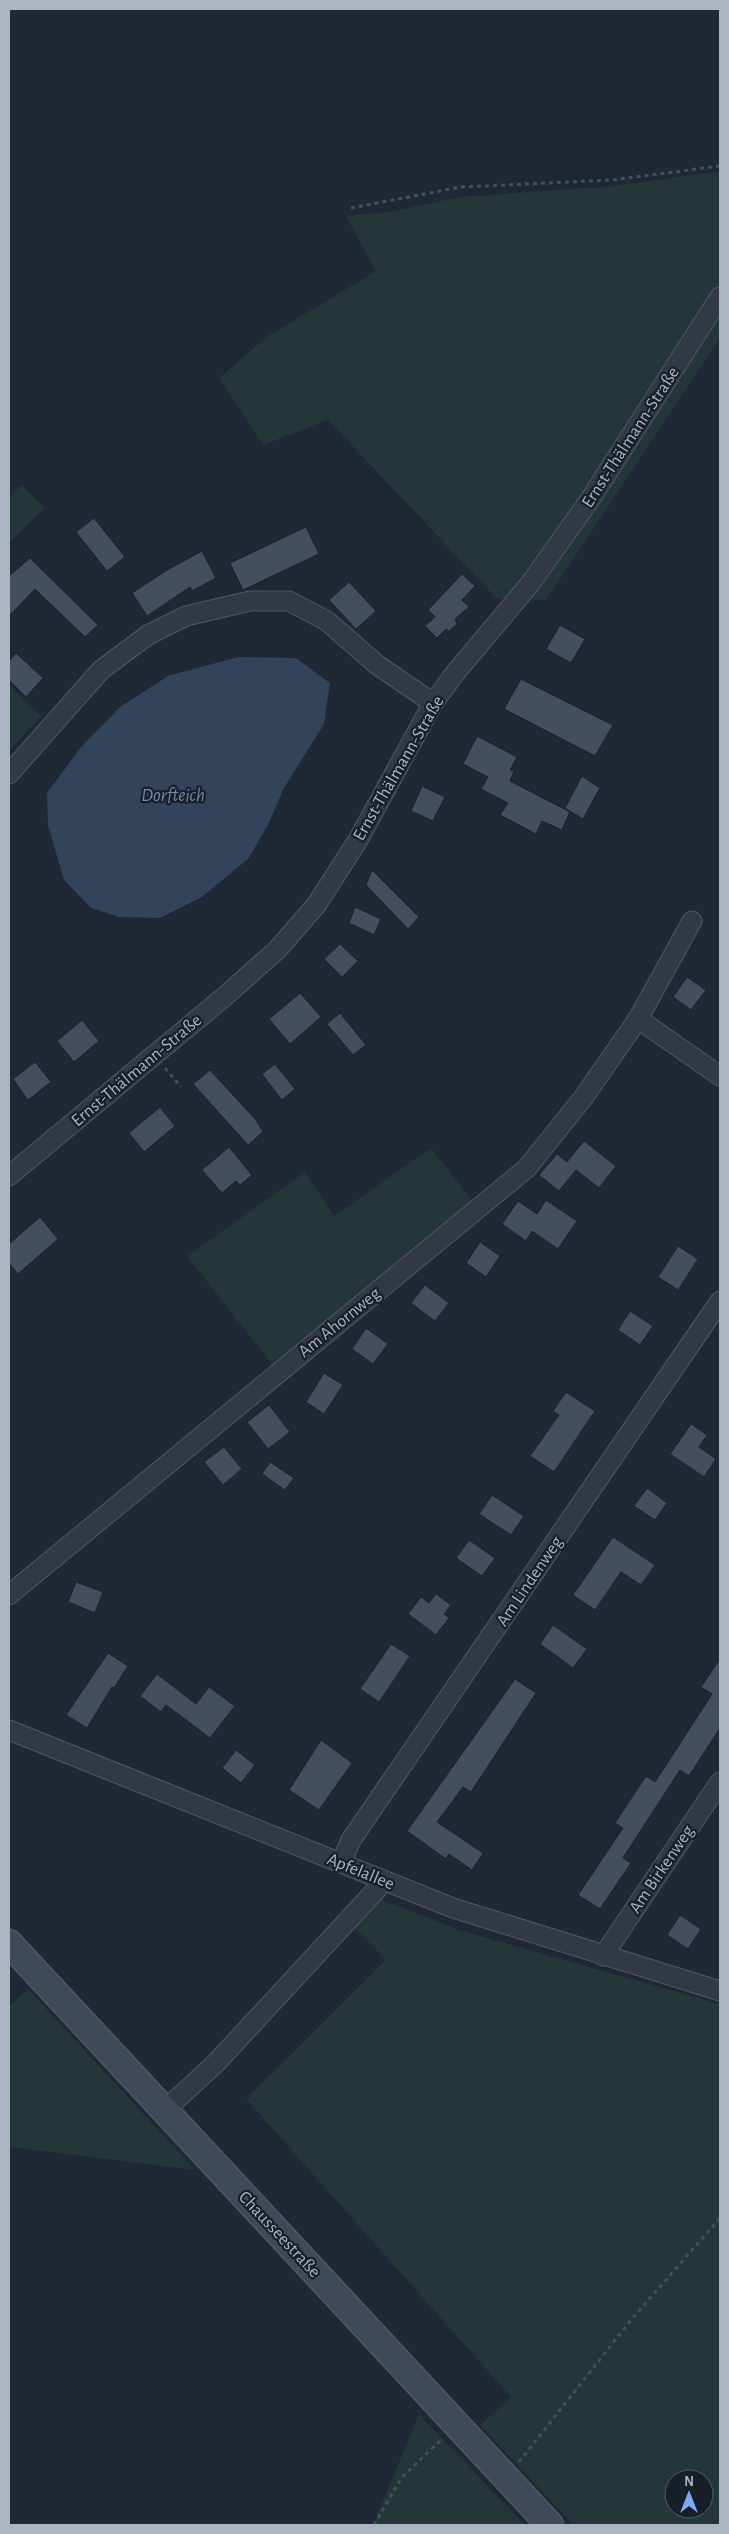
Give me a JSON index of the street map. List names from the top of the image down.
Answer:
{
  "streets": {
    "main road": ["Chausseestraße"],
    "street": [
      "Ernst-Thälmann-Straße",
      "Am Ahornweg",
      "Am Lindenweg",
      "Am Birkenweg",
      "Apfelallee"
    ]
  },
  "crossings": [
    ["Am Lindenweg", "Apfelallee"],
    ["Am Birkenweg", "Apfelallee"]
  ],
  "water": ["Dorfteich"],
  "north": "top"
}
